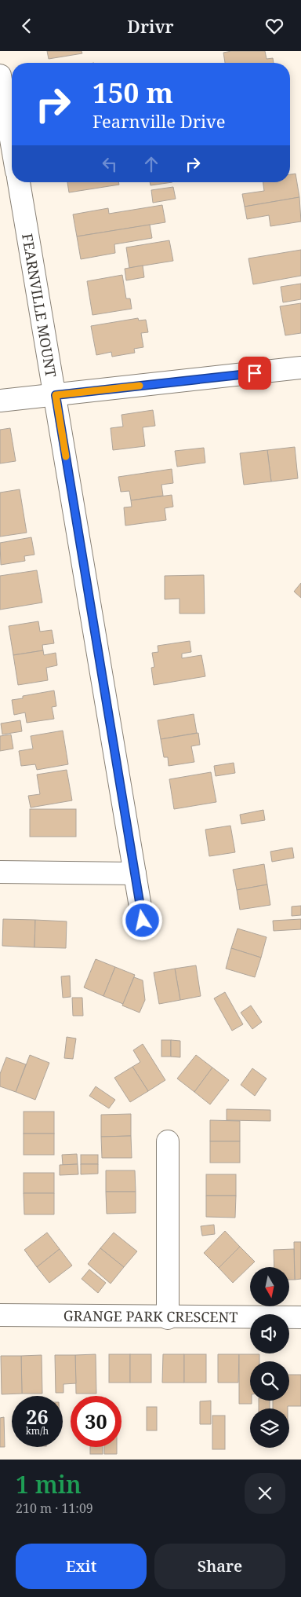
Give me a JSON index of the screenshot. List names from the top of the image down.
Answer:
{
  "streets": {
    "street": ["FEARNVILLE MOUNT", "GRANGE PARK CRESCENT"]
  },
  "north": "bottom",
  "page": {
    "header": "Drivr",
    "turn": ["150 m", "Fearnville Drive"],
    "speed": "26 km/h",
    "limit": "30",
    "heading": ["1 min", "210 m · 11:09"],
    "buttons": ["Exit", "Share"]
  }
}
